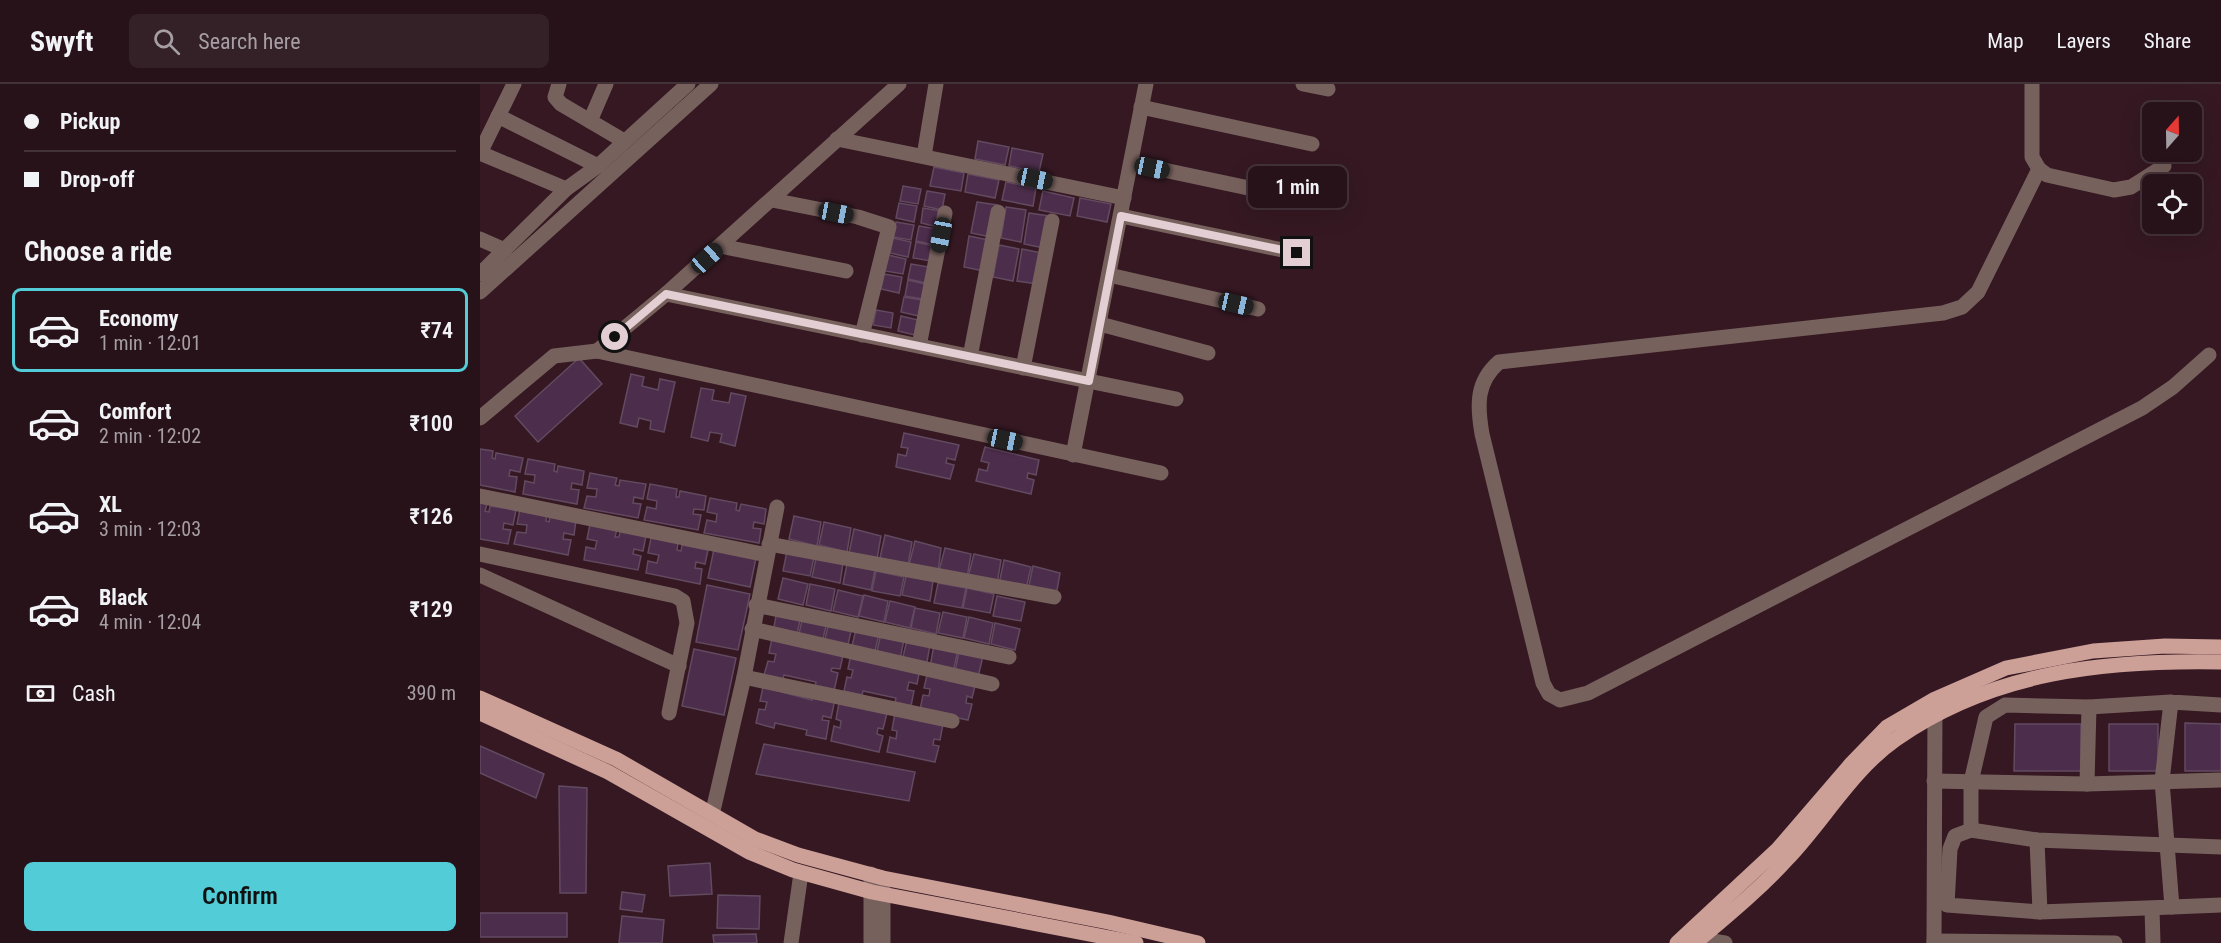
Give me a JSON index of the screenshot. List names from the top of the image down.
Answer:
{
  "north": "top",
  "page": {
    "header": "Swyft",
    "search": "Search here",
    "nav": ["Map", "Layers", "Share"],
    "banner": ["Pickup", "Drop-off"],
    "bubble": "1 min",
    "heading": "Choose a ride",
    "list": [
      {
        "name": "Economy",
        "note": "1 min · 12:01",
        "value": "₹74"
      },
      {
        "name": "Comfort",
        "note": "2 min · 12:02",
        "value": "₹100"
      },
      {
        "name": "XL",
        "note": "3 min · 12:03",
        "value": "₹126"
      },
      {
        "name": "Black",
        "note": "4 min · 12:04",
        "value": "₹129"
      }
    ],
    "pay": ["Cash", "390 m"],
    "buttons": "Confirm"
  }
}
